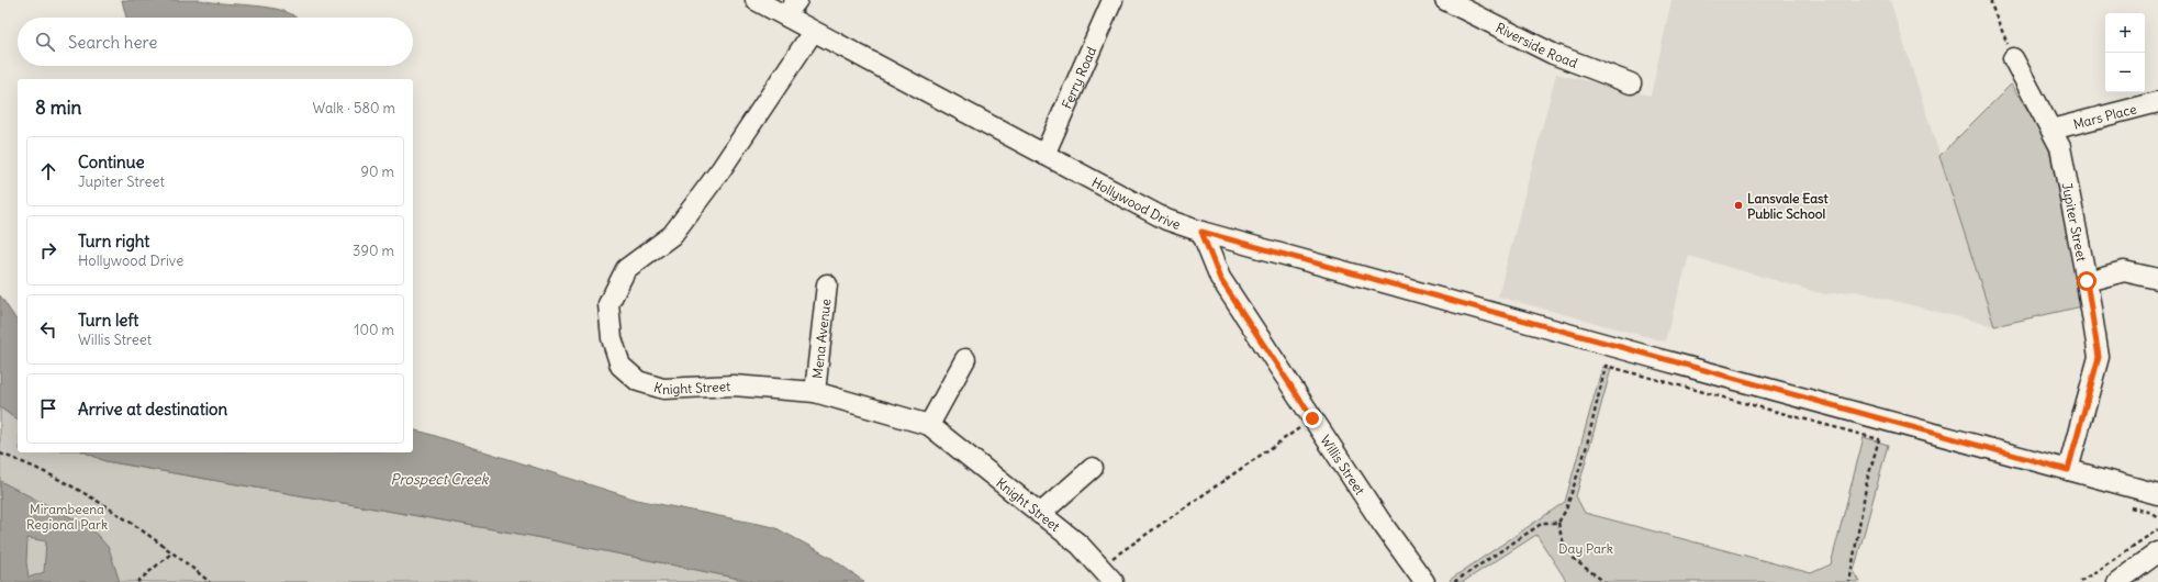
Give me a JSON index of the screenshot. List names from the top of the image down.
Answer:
{
  "streets": {
    "street": [
      "Riverside Road",
      "Ferry Road",
      "Mars Place",
      "Hollywood Drive",
      "Jupiter Street",
      "Mena Avenue",
      "Knight Street",
      "Willis Street"
    ]
  },
  "crossings": [
    ["Ferry Road", "Hollywood Drive"],
    ["Mars Place", "Jupiter Street"],
    ["Hollywood Drive", "Jupiter Street"],
    ["Hollywood Drive", "Knight Street"],
    ["Hollywood Drive", "Willis Street"],
    ["Mena Avenue", "Knight Street"]
  ],
  "water": ["Prospect Creek"],
  "parks": ["Mirambeena Regional Park", "Day Park"],
  "places": ["Lansvale East Public School"],
  "page": {
    "map_buttons": ["+", "−"],
    "search": "Search here",
    "heading": ["8 min", "Walk · 580 m"],
    "list": [
      ["Continue", "Jupiter Street", "90 m"],
      ["Turn right", "Hollywood Drive", "390 m"],
      ["Turn left", "Willis Street", "100 m"],
      "Arrive at destination"
    ]
  }
}
